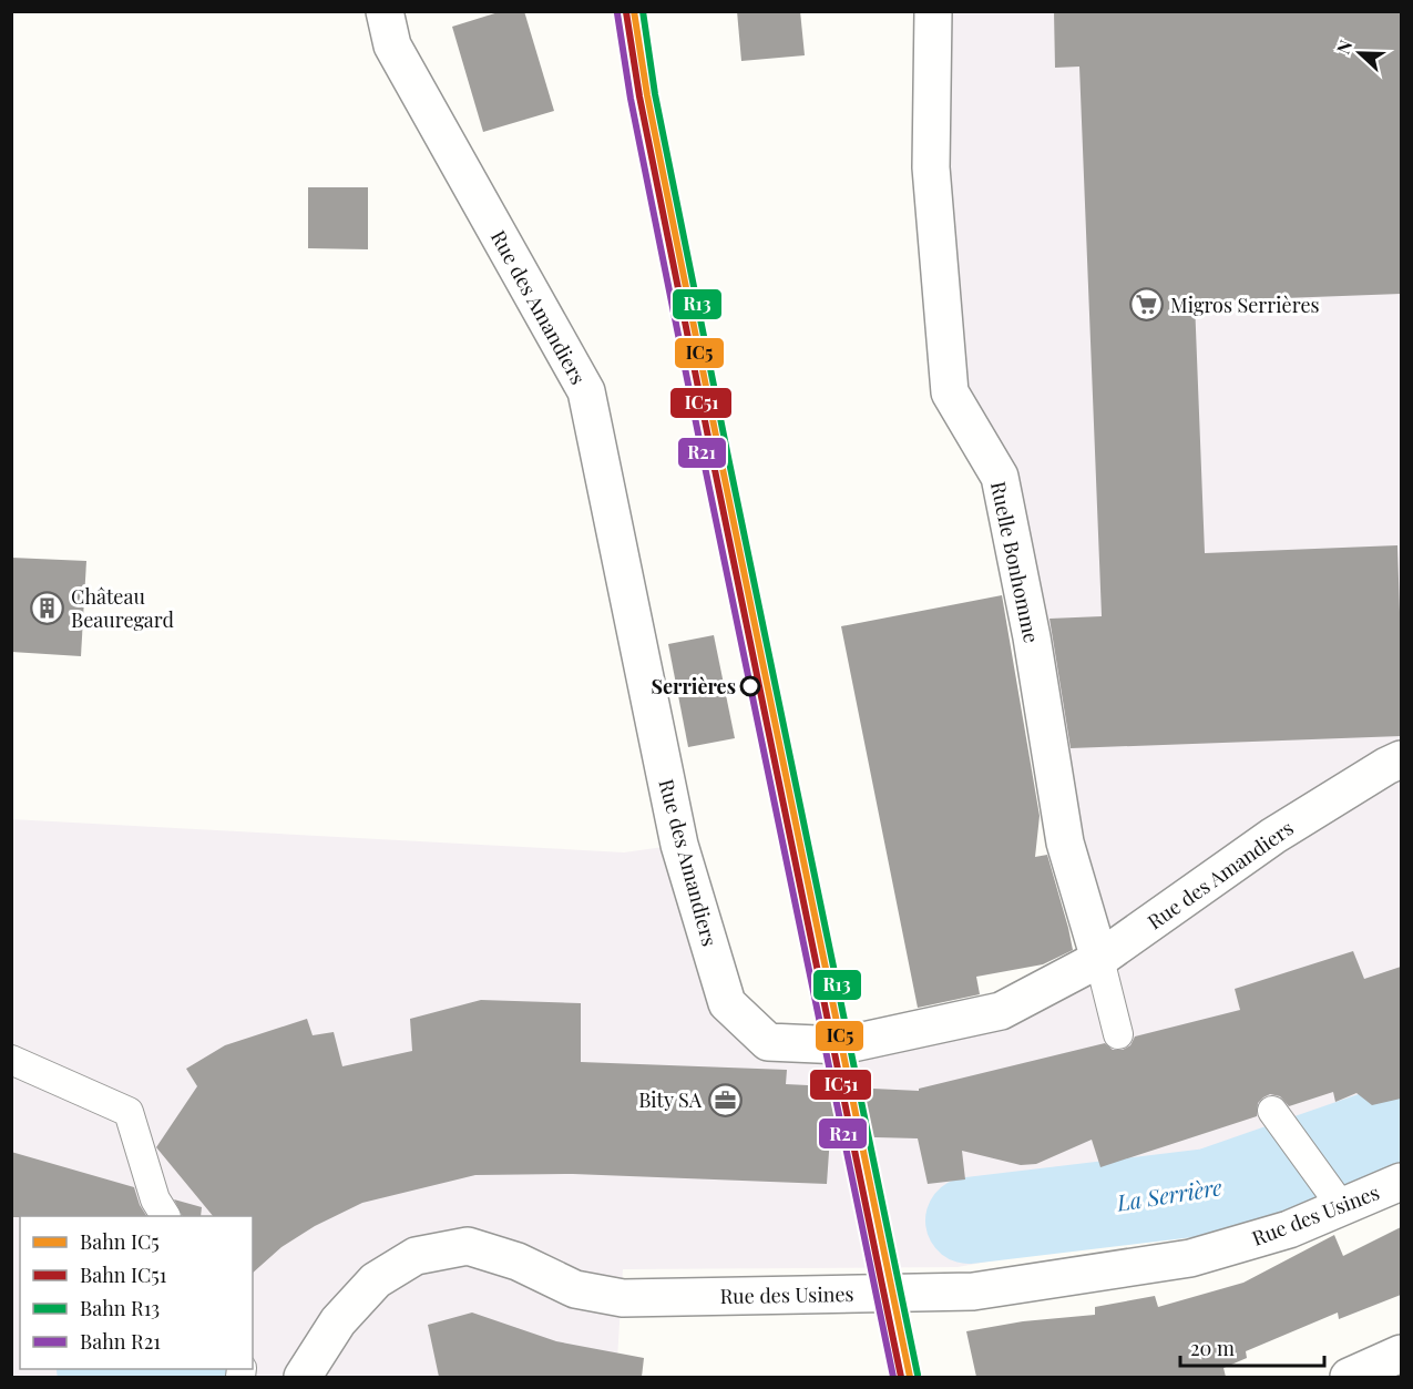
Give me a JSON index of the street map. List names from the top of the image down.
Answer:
{
  "streets": {
    "street": ["Rue des Amandiers", "Ruelle Bonhomme", "Rue des Usines"]
  },
  "crossings": [
    ["Rue des Amandiers", "Ruelle Bonhomme"]
  ],
  "water": ["La Serrière"],
  "places": {
    "supermarket": ["Migros Serrières"],
    "building": ["Château Beauregard"],
    "other": ["Serrières"],
    "office": ["Bity SA"]
  },
  "lines": [
    "rail line IC5",
    "rail line R13",
    "rail line IC51",
    "rail line R21"
  ],
  "legend": [
    "Bahn IC5",
    "Bahn IC51",
    "Bahn R13",
    "Bahn R21"
  ],
  "scale_bar": "20 m",
  "north": "left"
}
